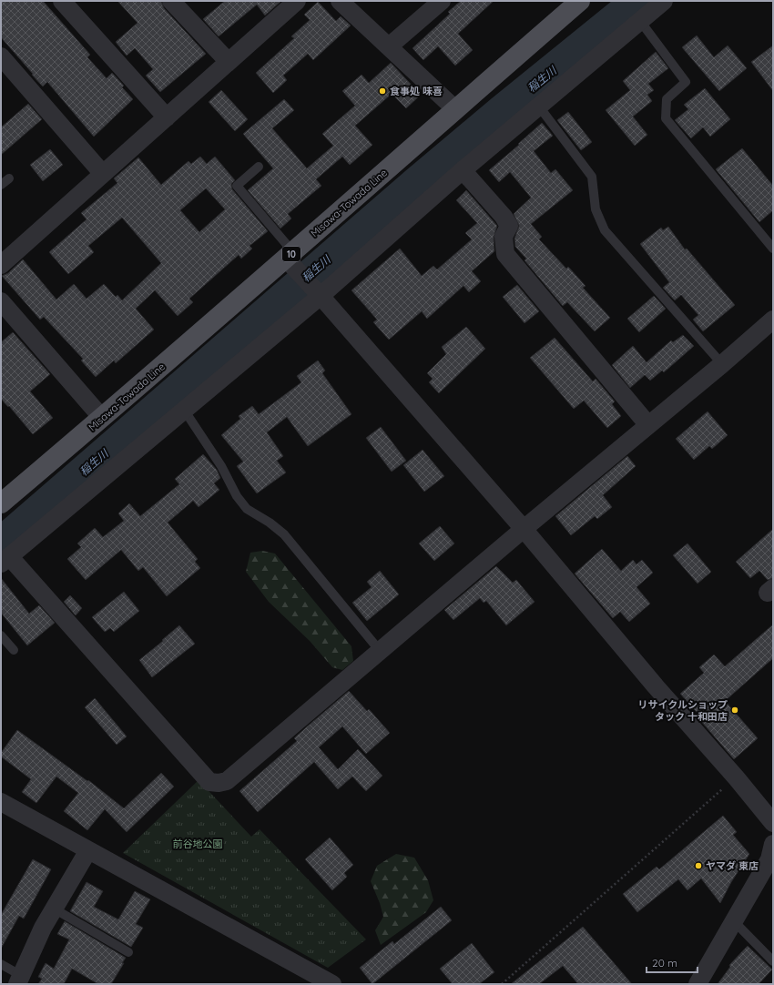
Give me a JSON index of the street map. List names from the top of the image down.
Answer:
{
  "streets": {
    "main road": ["Misawa-Towada Line", "10"]
  },
  "water": ["稲生川"],
  "parks": ["前谷地公園"],
  "places": ["食事処 味喜", "リサイクルショップ タック 十和田店", "ヤマダ 東店"],
  "scale_bar": "20 m"
}
